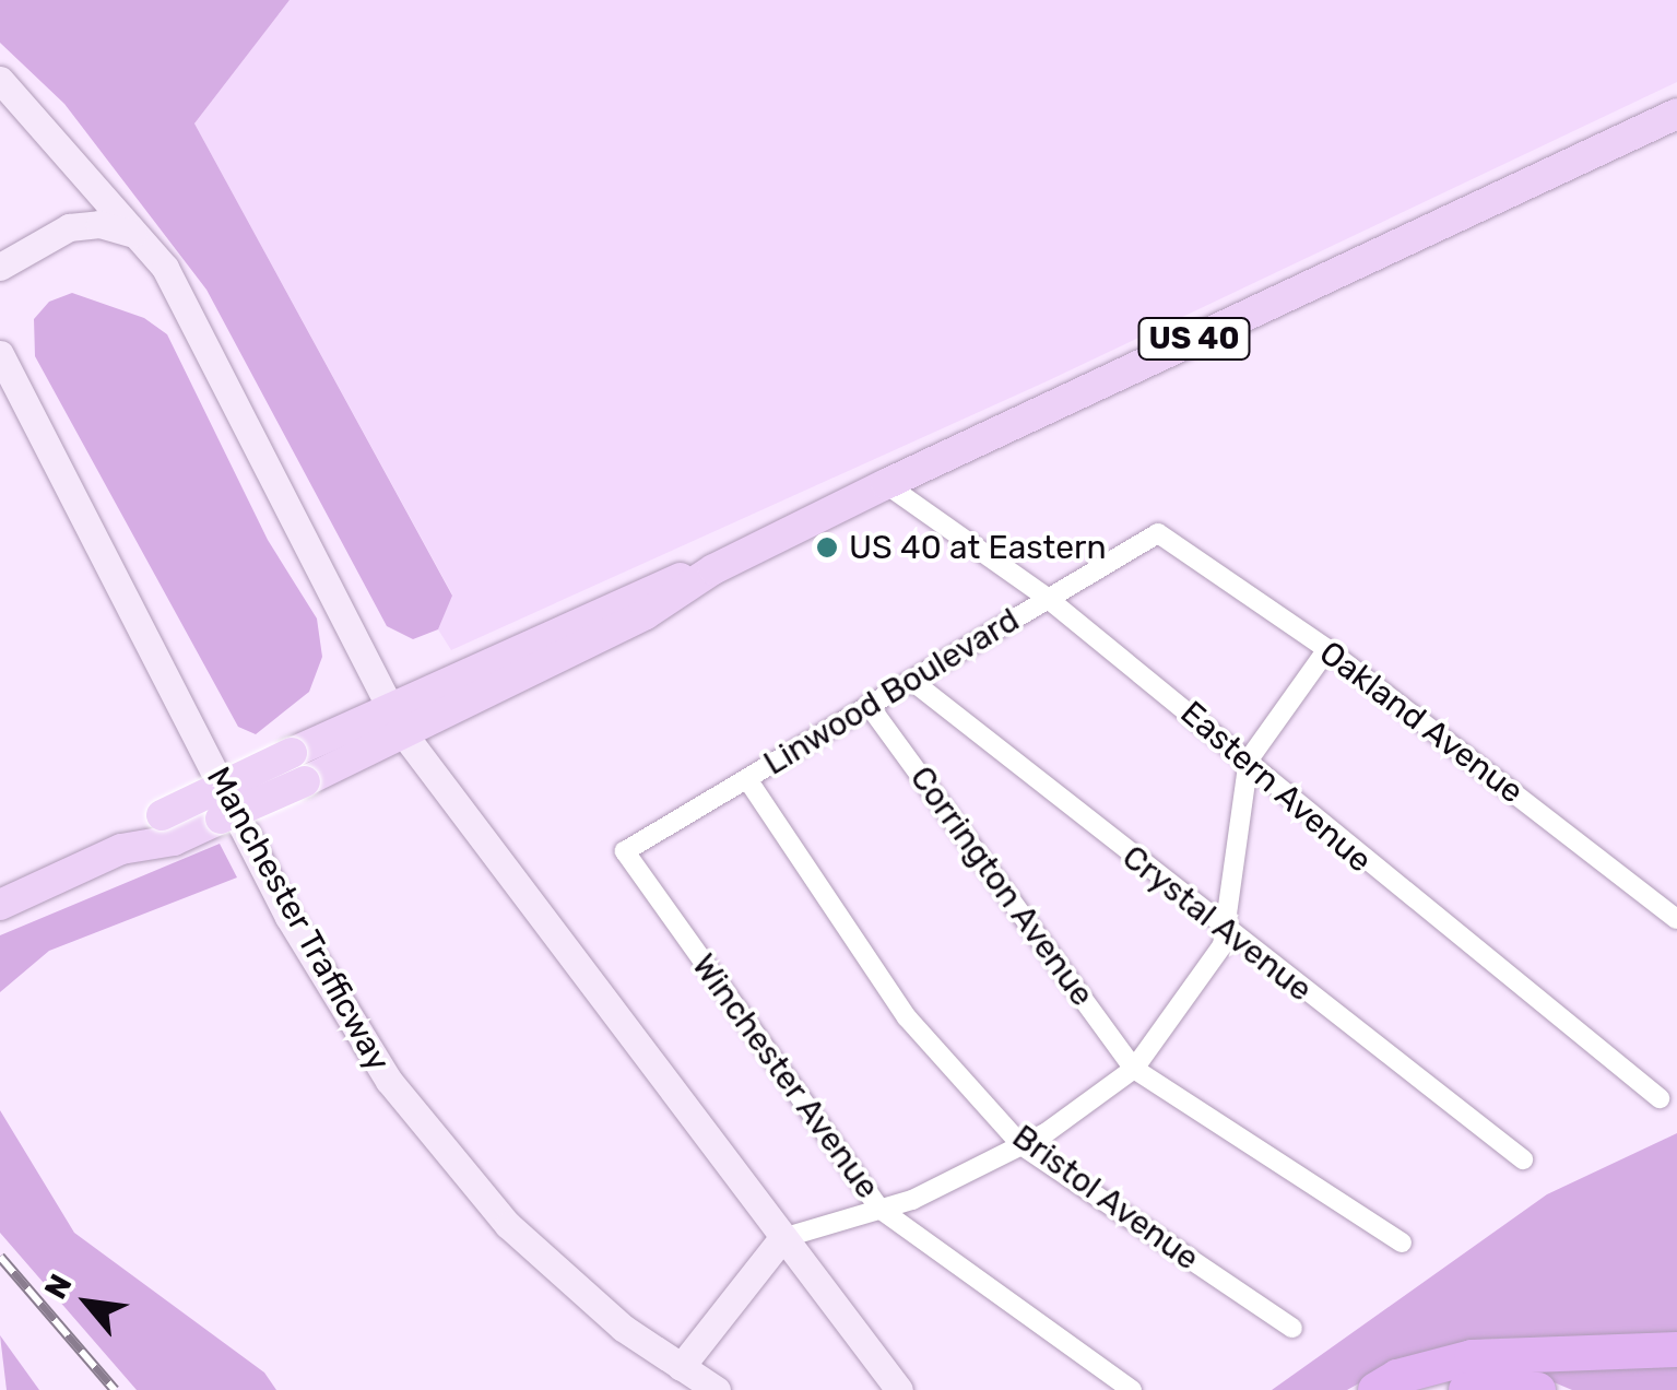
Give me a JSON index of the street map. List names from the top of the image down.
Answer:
{
  "streets": {
    "main road": ["US 40", "Manchester Trafficway"],
    "street": [
      "Linwood Boulevard",
      "Oakland Avenue",
      "Eastern Avenue",
      "Corrington Avenue",
      "Crystal Avenue",
      "Winchester Avenue",
      "Bristol Avenue"
    ]
  },
  "crossings": [
    ["US 40", "Eastern Avenue"],
    ["Linwood Boulevard", "Oakland Avenue"],
    ["Linwood Boulevard", "Eastern Avenue"],
    ["Linwood Boulevard", "Corrington Avenue"],
    ["Linwood Boulevard", "Crystal Avenue"],
    ["Linwood Boulevard", "Winchester Avenue"],
    ["Linwood Boulevard", "Bristol Avenue"]
  ],
  "places": ["US 40 at Eastern"],
  "north": "top left"
}
